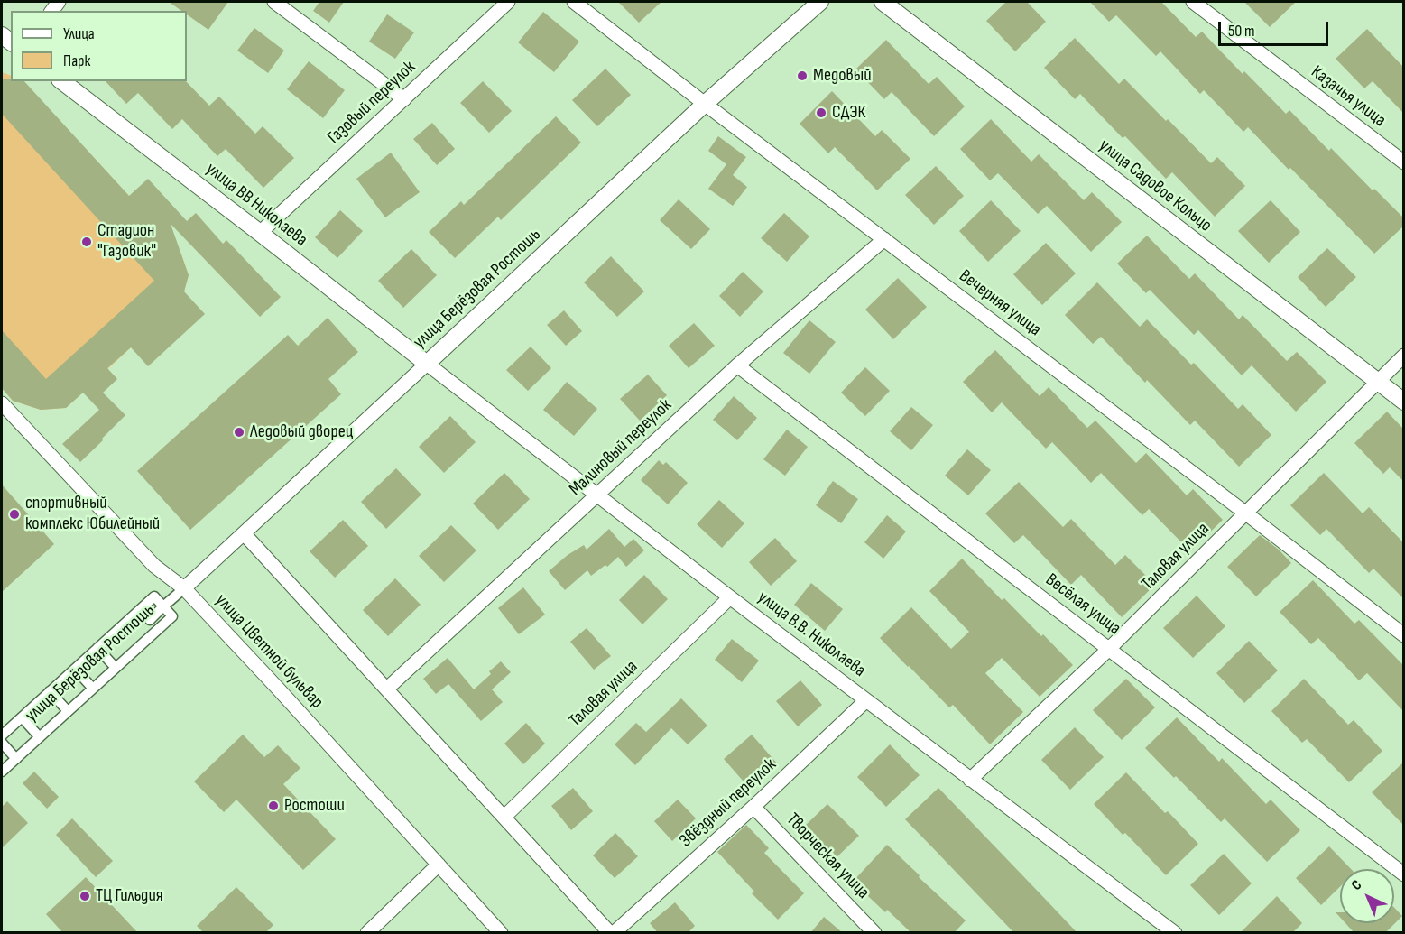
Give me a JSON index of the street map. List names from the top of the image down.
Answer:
{
  "streets": {
    "street": [
      "Казачья улица",
      "Газовый переулок",
      "улица Садовое Кольцо",
      "улица ВВ Николаева",
      "улица Берёзовая Ростошь",
      "Вечерняя улица",
      "Малиновый переулок",
      "Таловая улица",
      "Весёлая улица",
      "улица В.В. Николаева",
      "улица Цветной бульвар",
      "Звёздный переулок",
      "Творческая улица"
    ]
  },
  "crossings": [
    ["Газовый переулок", "улица ВВ Николаева"],
    ["улица Садовое Кольцо", "Таловая улица"],
    ["улица ВВ Николаева", "улица Берёзовая Ростошь"],
    ["улица ВВ Николаева", "улица В.В. Николаева"],
    ["улица Берёзовая Ростошь", "Вечерняя улица"],
    ["улица Берёзовая Ростошь", "улица В.В. Николаева"],
    ["улица Берёзовая Ростошь", "улица Цветной бульвар"],
    ["Вечерняя улица", "Малиновый переулок"],
    ["Вечерняя улица", "Таловая улица"],
    ["Малиновый переулок", "Весёлая улица"],
    ["Малиновый переулок", "улица В.В. Николаева"],
    ["Таловая улица", "Весёлая улица"],
    ["Таловая улица", "улица В.В. Николаева"],
    ["улица В.В. Николаева", "Звёздный переулок"],
    ["Звёздный переулок", "Творческая улица"]
  ],
  "places": [
    "Медовый",
    "СДЭК",
    "Стадион \"Газовик\"",
    "Ледовый дворец",
    "спортивный комплекс Юбилейный",
    "Ростоши",
    "ТЦ Гильдия"
  ],
  "legend": ["Улица", "Парк"],
  "scale_bar": "50 m",
  "north": "top left"
}
